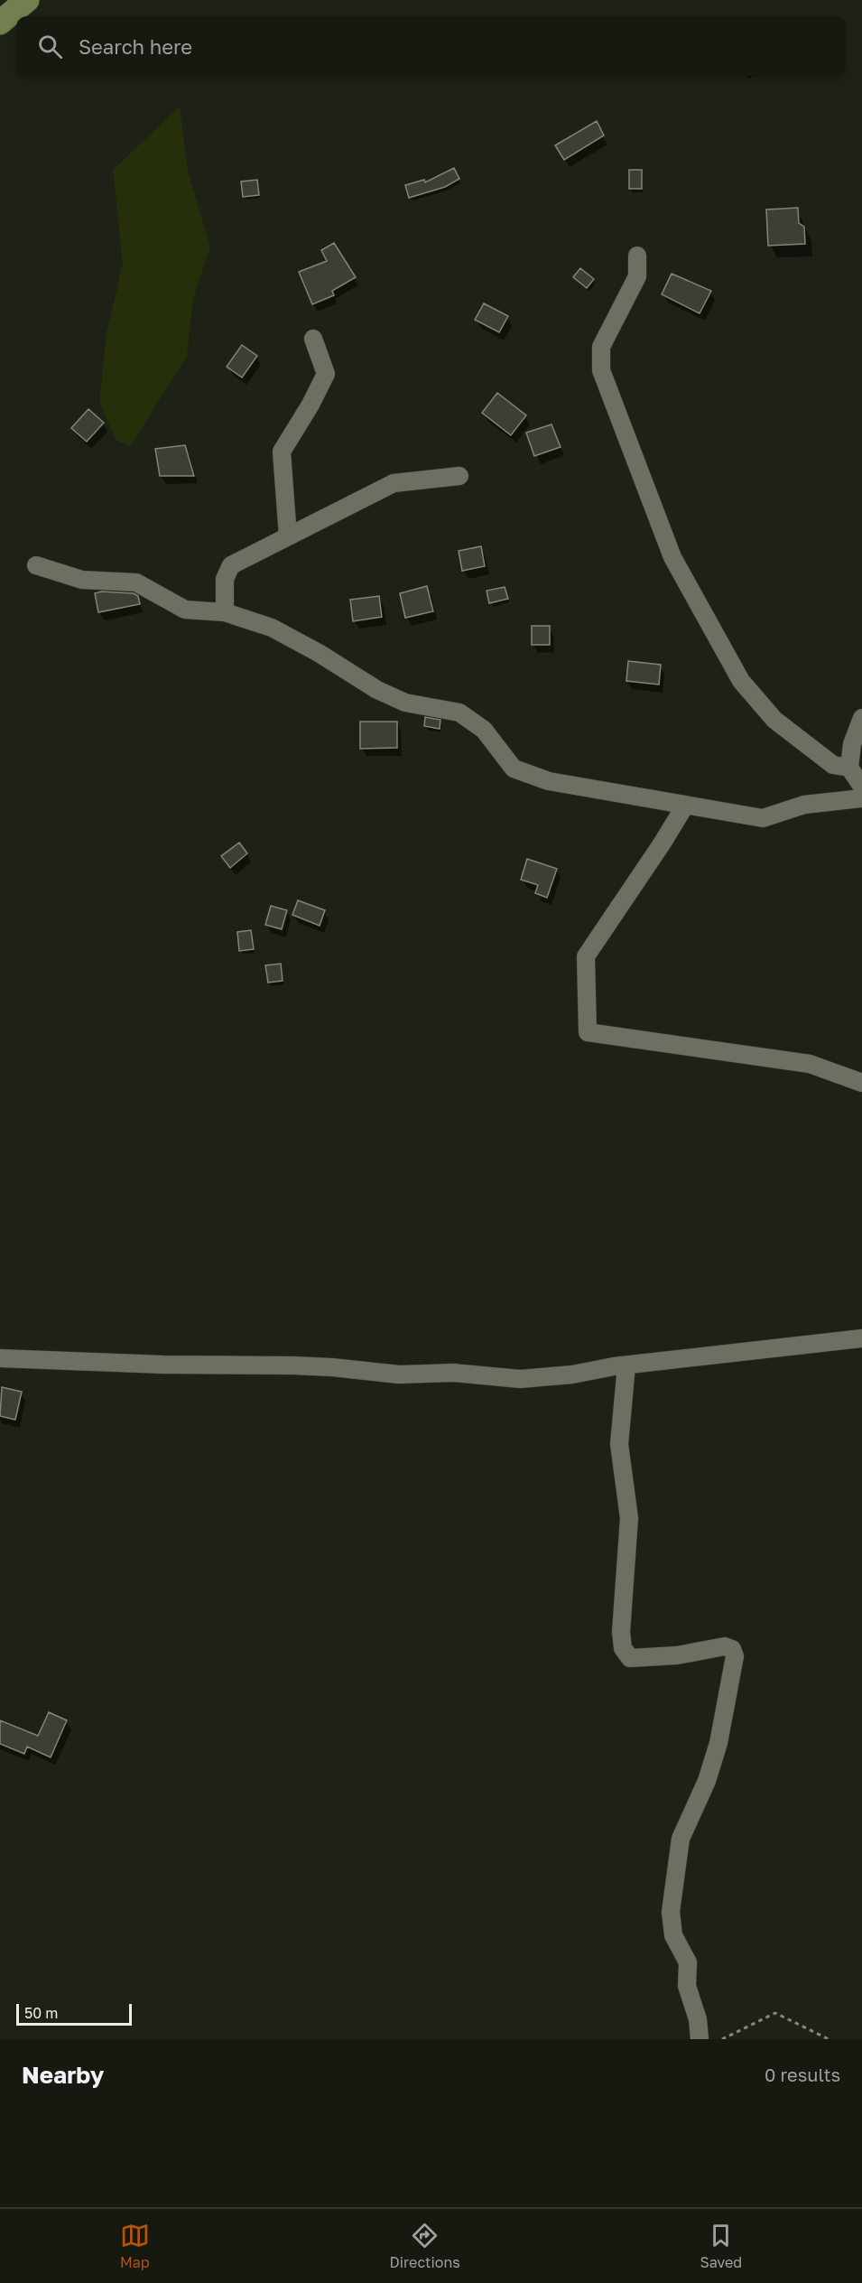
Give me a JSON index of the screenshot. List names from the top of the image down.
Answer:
{
  "scale_bar": "50 m",
  "page": {
    "search": "Search here",
    "scale": "50 m",
    "heading": ["Nearby", "0 results"],
    "nav": ["Map", "Directions", "Saved"]
  }
}
